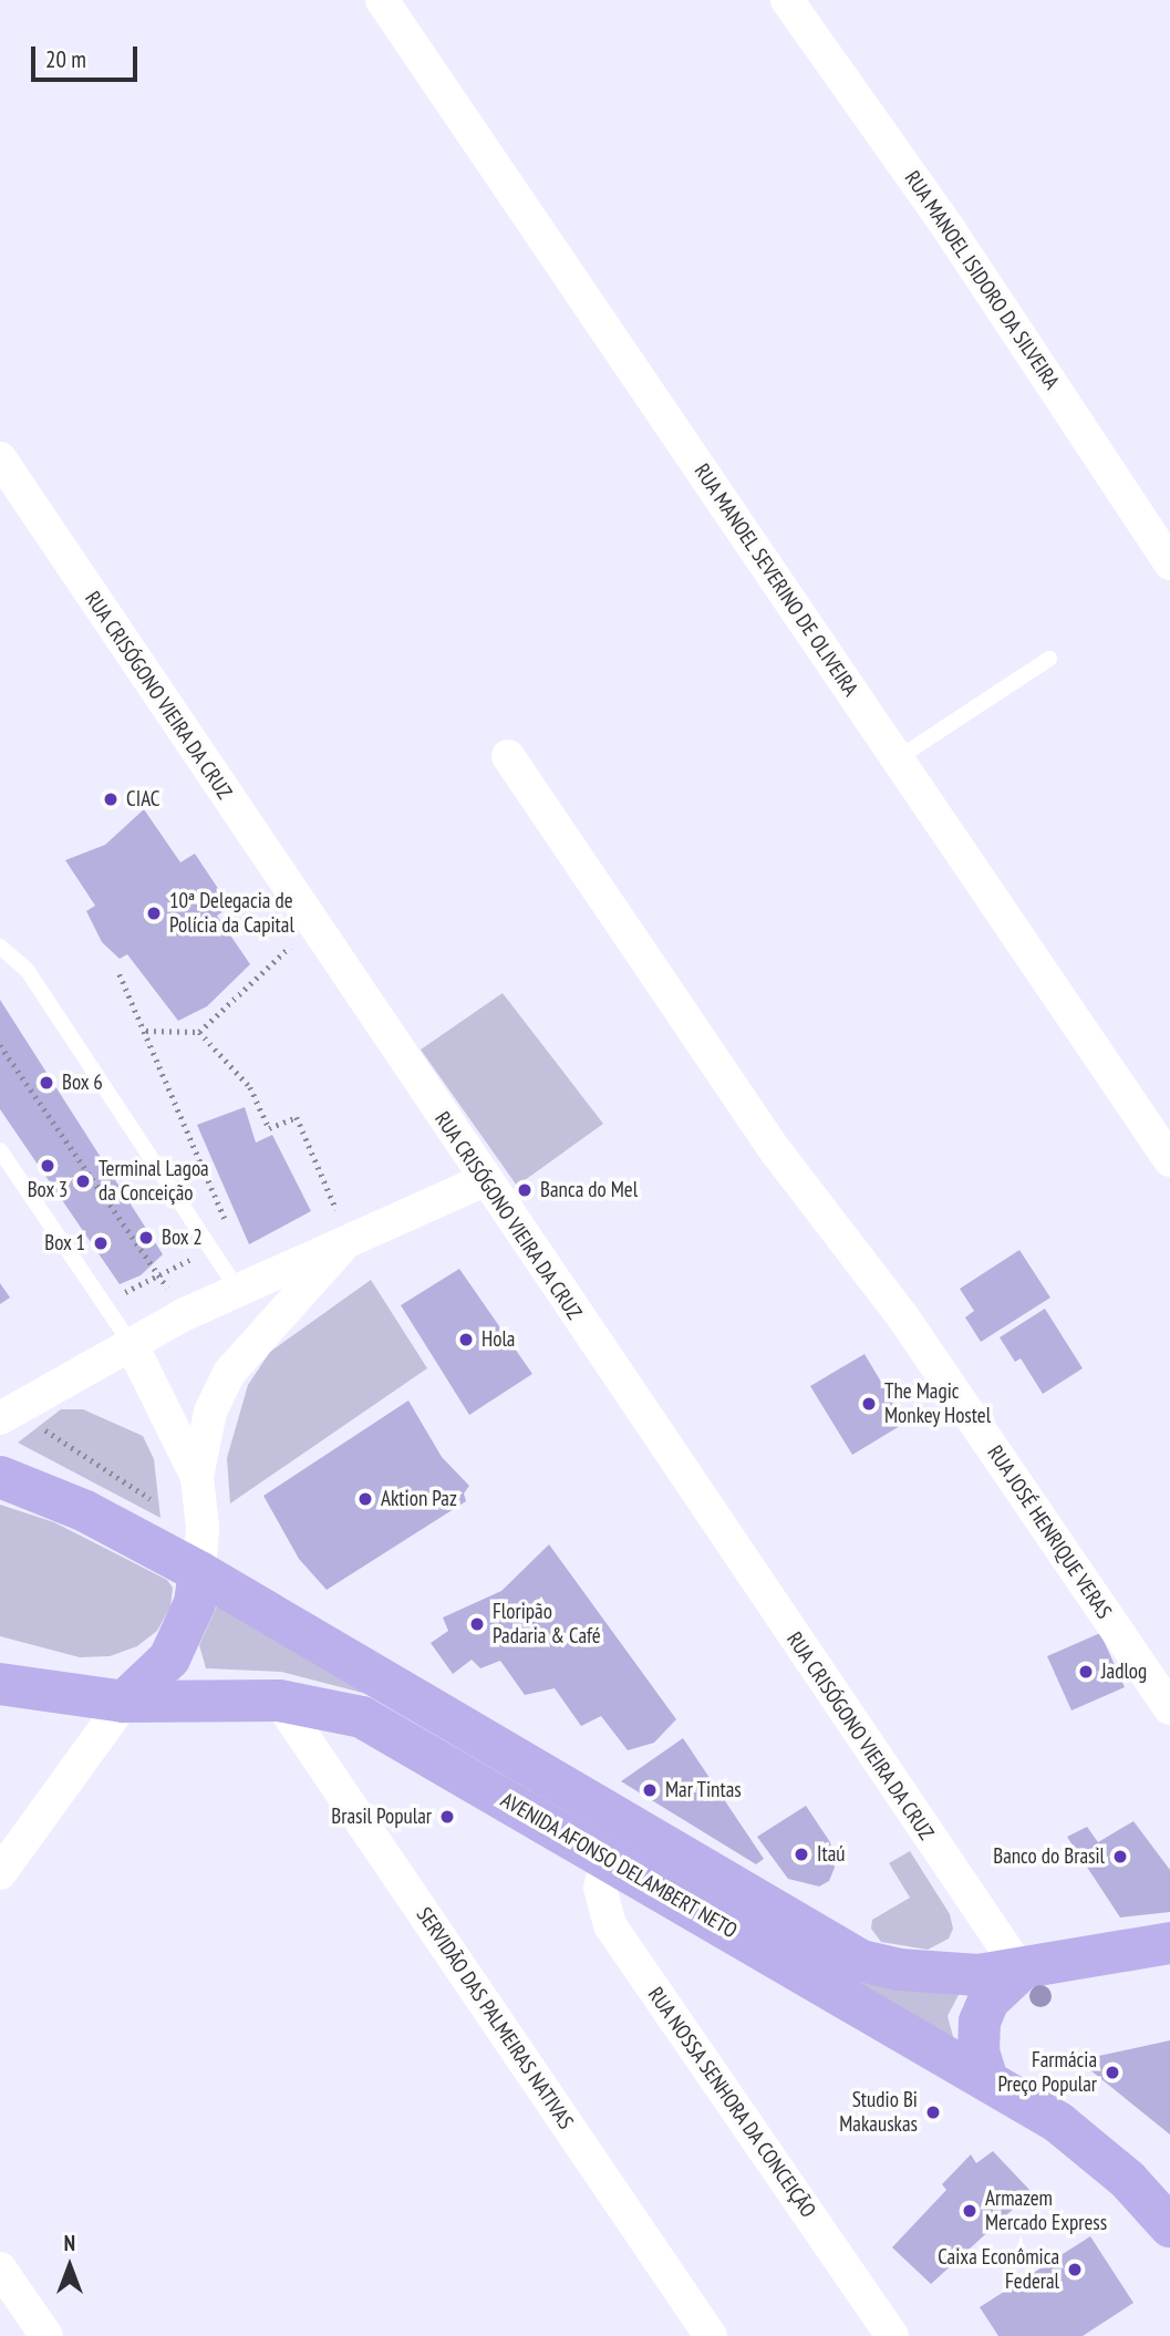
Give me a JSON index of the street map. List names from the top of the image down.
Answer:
{
  "streets": {
    "main road": ["AVENIDA AFONSO DELAMBERT NETO"],
    "street": [
      "RUA MANOEL ISIDORO DA SILVEIRA",
      "RUA MANOEL SEVERINO DE OLIVEIRA",
      "RUA CRISÓGONO VIEIRA DA CRUZ",
      "RUA JOSÉ HENRIQUE VERAS",
      "SERVIDÃO DAS PALMEIRAS NATIVAS",
      "RUA NOSSA SENHORA DA CONCEIÇÃO"
    ]
  },
  "crossings": [
    ["RUA CRISÓGONO VIEIRA DA CRUZ", "AVENIDA AFONSO DELAMBERT NETO"],
    ["AVENIDA AFONSO DELAMBERT NETO", "SERVIDÃO DAS PALMEIRAS NATIVAS"],
    ["AVENIDA AFONSO DELAMBERT NETO", "RUA NOSSA SENHORA DA CONCEIÇÃO"]
  ],
  "places": [
    "CIAC",
    "10ª Delegacia de Polícia da Capital",
    "Box 6",
    "Box 3",
    "Terminal Lagoa da Conceição",
    "Banca do Mel",
    "Box 2",
    "Box 1",
    "Hola",
    "The Magic Monkey Hostel",
    "Aktion Paz",
    "Floripão Padaria & Café",
    "Jadlog",
    "Mar Tintas",
    "Brasil Popular",
    "Itaú",
    "Banco do Brasil",
    "Farmácia Preço Popular",
    "Studio Bi Makauskas",
    "Armazem Mercado Express",
    "Caixa Econômica Federal"
  ],
  "scale_bar": "20 m",
  "north": "top"
}
